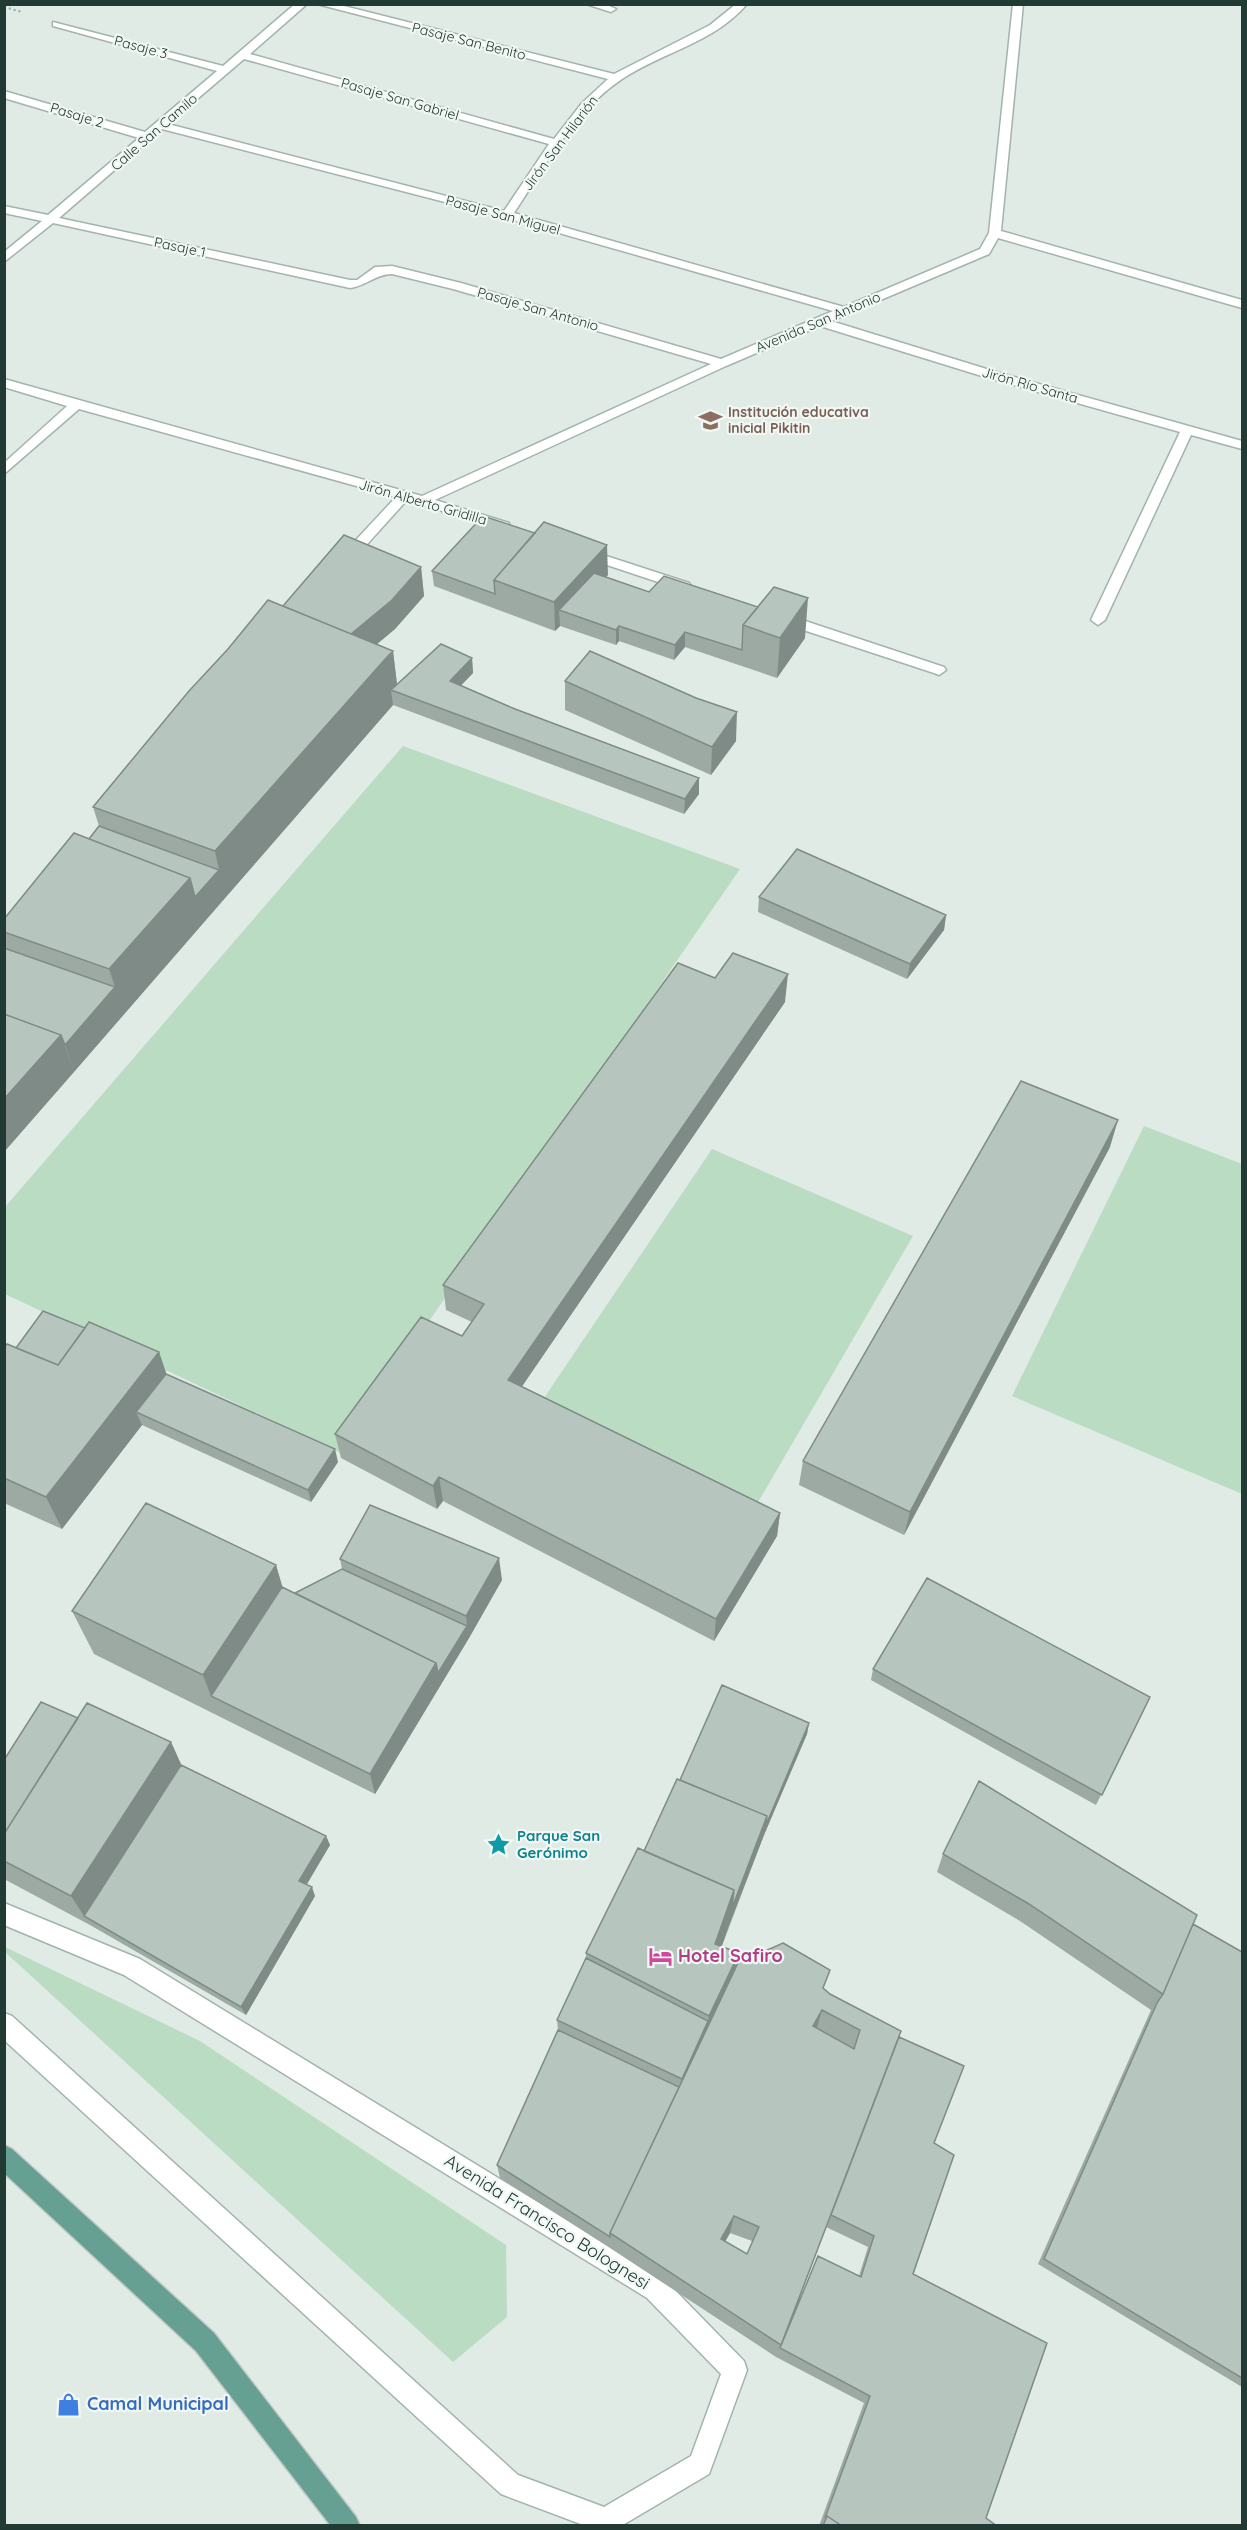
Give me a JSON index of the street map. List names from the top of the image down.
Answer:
{
  "streets": {
    "street": [
      "Pasaje San Benito",
      "Pasaje 3",
      "Pasaje San Gabriel",
      "Pasaje 2",
      "Calle San Camilo",
      "Jirón San Hilarión",
      "Pasaje San Miguel",
      "Pasaje 1",
      "Pasaje San Antonio",
      "Avenida San Antonio",
      "Jirón Río Santa",
      "Jirón Alberto Gridilla",
      "Avenida Francisco Bolognesi"
    ]
  },
  "crossings": [
    ["Pasaje San Benito", "Jirón San Hilarión"],
    ["Pasaje 3", "Calle San Camilo"],
    ["Pasaje San Gabriel", "Calle San Camilo"],
    ["Pasaje San Gabriel", "Jirón San Hilarión"],
    ["Pasaje 2", "Calle San Camilo"],
    ["Calle San Camilo", "Pasaje San Miguel"],
    ["Calle San Camilo", "Pasaje 1"],
    ["Jirón San Hilarión", "Pasaje San Miguel"],
    ["Pasaje San Miguel", "Avenida San Antonio"],
    ["Pasaje 1", "Pasaje San Antonio"],
    ["Pasaje San Antonio", "Avenida San Antonio"],
    ["Avenida San Antonio", "Jirón Río Santa"],
    ["Avenida San Antonio", "Jirón Alberto Gridilla"]
  ],
  "places": {
    "school or university": ["Institución educativa inicial Pikitin"],
    "place": ["Parque San Gerónimo"],
    "hotel": ["Hotel Safiro"],
    "shop": ["Camal Municipal"]
  }
}
